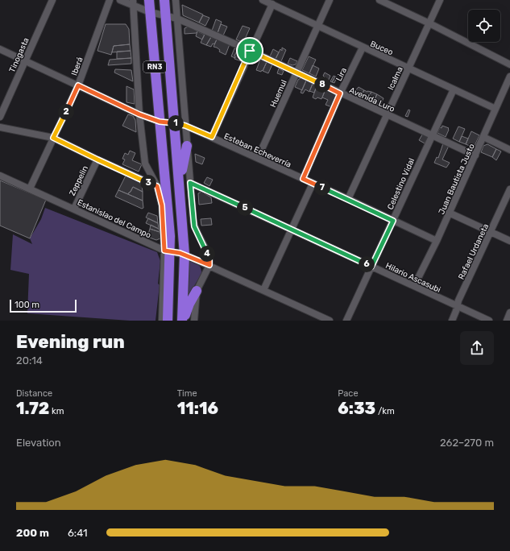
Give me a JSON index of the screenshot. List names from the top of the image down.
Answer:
{
  "streets": {
    "highway": ["RN3"],
    "street": [
      "Buceo",
      "Tinogasta",
      "Iberá",
      "Lira",
      "Icalma",
      "Huemul",
      "Avenida Luro",
      "Esteban Echeverría",
      "Juan Bautista Justo",
      "Zeppelin",
      "Celestino Vidal",
      "Estanislao del Campo",
      "Rafael Urdaneta",
      "Hilario Ascasubi"
    ]
  },
  "crossings": [
    ["Buceo", "Lira"],
    ["Buceo", "Icalma"],
    ["Buceo", "Huemul"],
    ["Buceo", "Juan Bautista Justo"],
    ["Buceo", "Celestino Vidal"],
    ["Tinogasta", "Esteban Echeverría"],
    ["Iberá", "Esteban Echeverría"],
    ["Iberá", "Estanislao del Campo"],
    ["RN3", "Avenida Luro"],
    ["RN3", "Esteban Echeverría"],
    ["RN3", "Estanislao del Campo"],
    ["Lira", "Avenida Luro"],
    ["Lira", "Esteban Echeverría"],
    ["Icalma", "Avenida Luro"],
    ["Icalma", "Esteban Echeverría"],
    ["Huemul", "Avenida Luro"],
    ["Huemul", "Esteban Echeverría"],
    ["Avenida Luro", "Juan Bautista Justo"],
    ["Avenida Luro", "Celestino Vidal"],
    ["Esteban Echeverría", "Juan Bautista Justo"],
    ["Esteban Echeverría", "Celestino Vidal"],
    ["Juan Bautista Justo", "Hilario Ascasubi"],
    ["Zeppelin", "Estanislao del Campo"],
    ["Celestino Vidal", "Hilario Ascasubi"],
    ["Rafael Urdaneta", "Hilario Ascasubi"]
  ],
  "scale_bar": "100 m",
  "page": {
    "pins": [
      "8",
      "2",
      "1",
      "3",
      "7",
      "5",
      "4",
      "6"
    ],
    "scale": "100 m",
    "heading": ["Evening run", "20:14"],
    "stats": [
      ["Distance", "1.72 km"],
      ["Time", "11:16"],
      ["Pace", "6:33 /km"]
    ],
    "chart": ["Elevation", "262–270 m"],
    "list": [
      {
        "name": "200 m",
        "note": "6:41"
      }
    ]
  }
}
